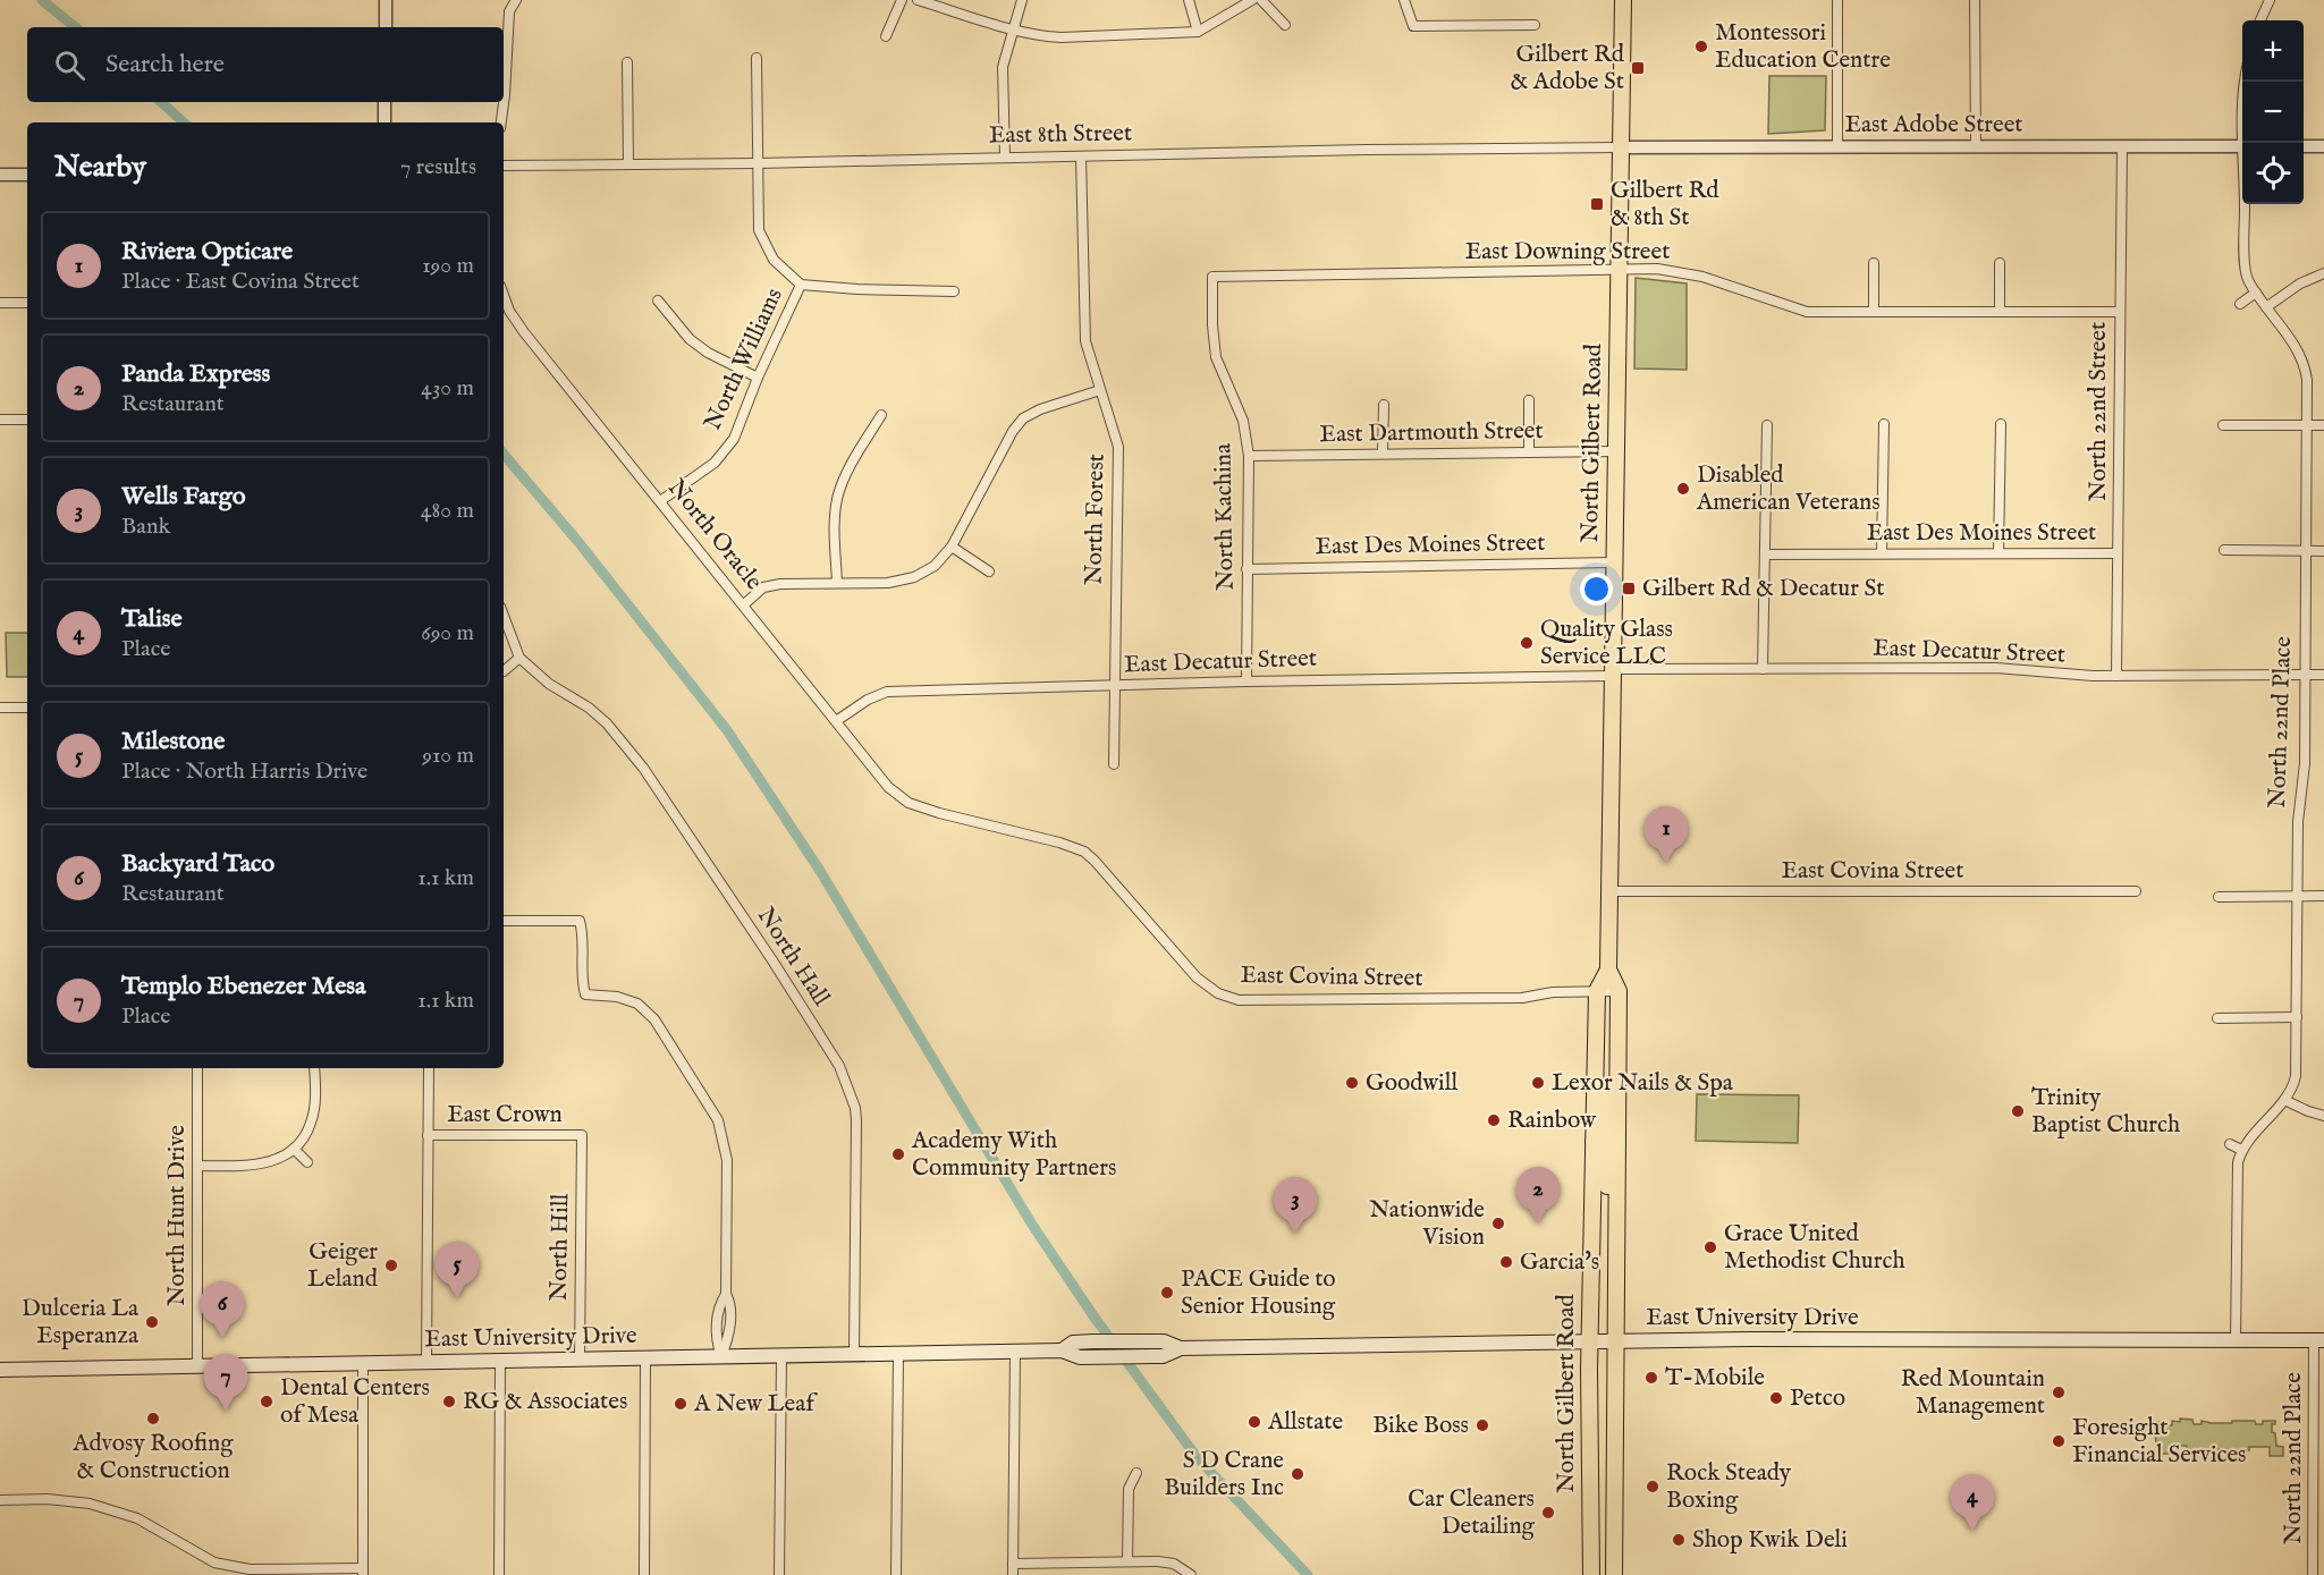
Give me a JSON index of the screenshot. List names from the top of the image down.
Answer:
{
  "streets": {
    "main road": ["North Gilbert Road", "East University Drive"],
    "street": [
      "East Adobe Street",
      "East 8th Street",
      "East Downing Street",
      "North Williams",
      "North 22nd Street",
      "East Dartmouth Street",
      "North Kachina",
      "North Forest",
      "East Des Moines Street",
      "North Oracle",
      "East Decatur Street",
      "North 22nd Place",
      "East Covina Street",
      "North Hall",
      "East Crown",
      "North Hunt Drive",
      "North Hill"
    ]
  },
  "crossings": [
    ["East Adobe Street", "East 8th Street"],
    ["East Adobe Street", "North 22nd Street"],
    ["East Adobe Street", "North Gilbert Road"],
    ["East 8th Street", "North Gilbert Road"],
    ["East 8th Street", "North Forest"],
    ["East Downing Street", "North 22nd Street"],
    ["East Downing Street", "North Gilbert Road"],
    ["East Downing Street", "North Kachina"],
    ["North Williams", "North Oracle"],
    ["North 22nd Street", "East Des Moines Street"],
    ["North 22nd Street", "East Decatur Street"],
    ["East Dartmouth Street", "North Gilbert Road"],
    ["East Dartmouth Street", "North Kachina"],
    ["North Gilbert Road", "East Des Moines Street"],
    ["North Gilbert Road", "East Decatur Street"],
    ["North Gilbert Road", "East Covina Street"],
    ["North Gilbert Road", "East University Drive"],
    ["North Kachina", "East Des Moines Street"],
    ["North Kachina", "East Decatur Street"],
    ["North Forest", "East Decatur Street"],
    ["North Oracle", "East Decatur Street"],
    ["North Oracle", "East Covina Street"],
    ["East Decatur Street", "North 22nd Place"],
    ["North 22nd Place", "East University Drive"],
    ["North Hall", "East University Drive"],
    ["East Crown", "North Hill"],
    ["North Hunt Drive", "East University Drive"],
    ["North Hill", "East University Drive"]
  ],
  "places": {
    "other": [
      "Montessori Education Centre",
      "Disabled American Veterans",
      "Quality Glass Service LLC",
      "Goodwill",
      "Lexor Nails & Spa",
      "Trinity Baptist Church",
      "Rainbow",
      "Academy With Community Partners",
      "Nationwide Vision",
      "Grace United Methodist Church",
      "Garcia's",
      "Geiger Leland",
      "PACE Guide to Senior Housing",
      "Dulceria La Esperanza",
      "T-Mobile",
      "Red Mountain Management",
      "Petco",
      "Dental Centers of Mesa",
      "RG & Associates",
      "A New Leaf",
      "Advosy Roofing & Construction",
      "Allstate",
      "Bike Boss",
      "Foresight Financial Services",
      "S D Crane Builders Inc",
      "Rock Steady Boxing",
      "Car Cleaners Detailing",
      "Shop Kwik Deli"
    ],
    "transit": ["Gilbert Rd & Adobe St", "Gilbert Rd & 8th St", "Gilbert Rd & Decatur St"]
  },
  "page": {
    "map_buttons": ["+", "−"],
    "search": "Search here",
    "heading": ["Nearby", "7 results"],
    "list": [
      {
        "mark": "1",
        "name": "Riviera Opticare",
        "note": "Place · East Covina Street",
        "value": "190 m"
      },
      {
        "mark": "2",
        "name": "Panda Express",
        "note": "Restaurant",
        "value": "430 m"
      },
      {
        "mark": "3",
        "name": "Wells Fargo",
        "note": "Bank",
        "value": "480 m"
      },
      {
        "mark": "4",
        "name": "Talise",
        "note": "Place",
        "value": "690 m"
      },
      {
        "mark": "5",
        "name": "Milestone",
        "note": "Place · North Harris Drive",
        "value": "910 m"
      },
      {
        "mark": "6",
        "name": "Backyard Taco",
        "note": "Restaurant",
        "value": "1.1 km"
      },
      {
        "mark": "7",
        "name": "Templo Ebenezer Mesa",
        "note": "Place",
        "value": "1.1 km"
      }
    ],
    "pins": [
      "1",
      "2",
      "3",
      "5",
      "6",
      "7",
      "4"
    ]
  }
}
